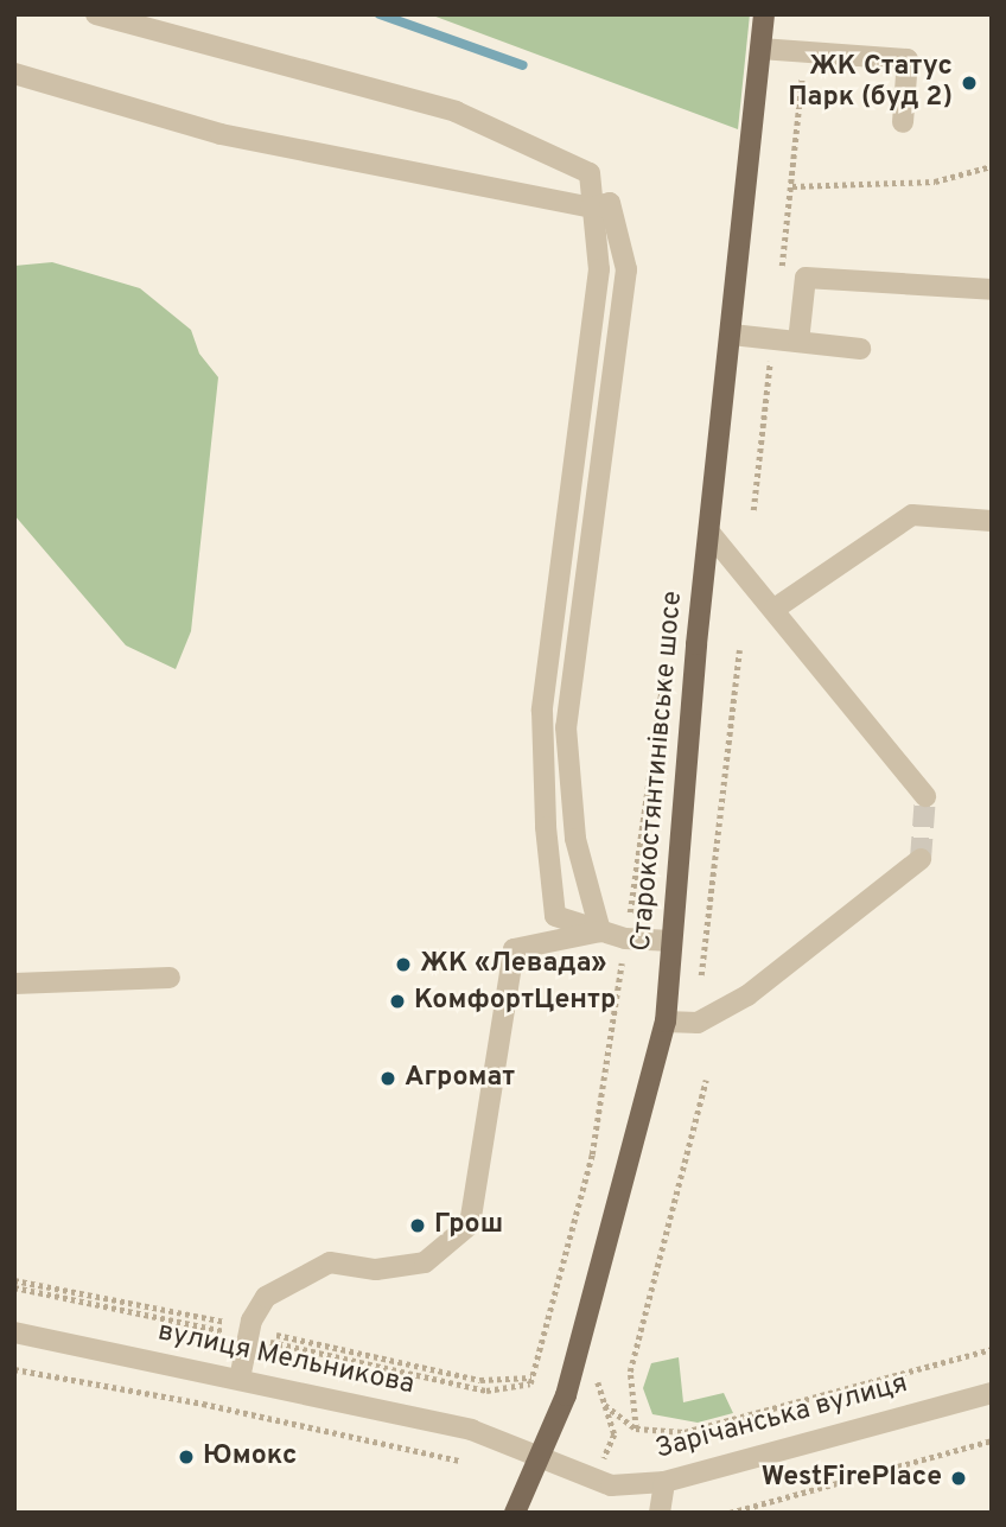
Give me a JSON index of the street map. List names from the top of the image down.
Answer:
{
  "streets": {
    "main road": ["Старокостянтинівське шосе"],
    "street": ["вулиця Мельникова", "Зарічанська вулиця"]
  },
  "crossings": [
    ["Старокостянтинівське шосе", "вулиця Мельникова"],
    ["Старокостянтинівське шосе", "Зарічанська вулиця"],
    ["вулиця Мельникова", "Зарічанська вулиця"]
  ],
  "places": [
    "ЖК Статус Парк (буд 2)",
    "ЖК «Левада»",
    "КомфортЦентр",
    "Агромат",
    "Грош",
    "Юмокс",
    "WestFirePlace"
  ]
}
